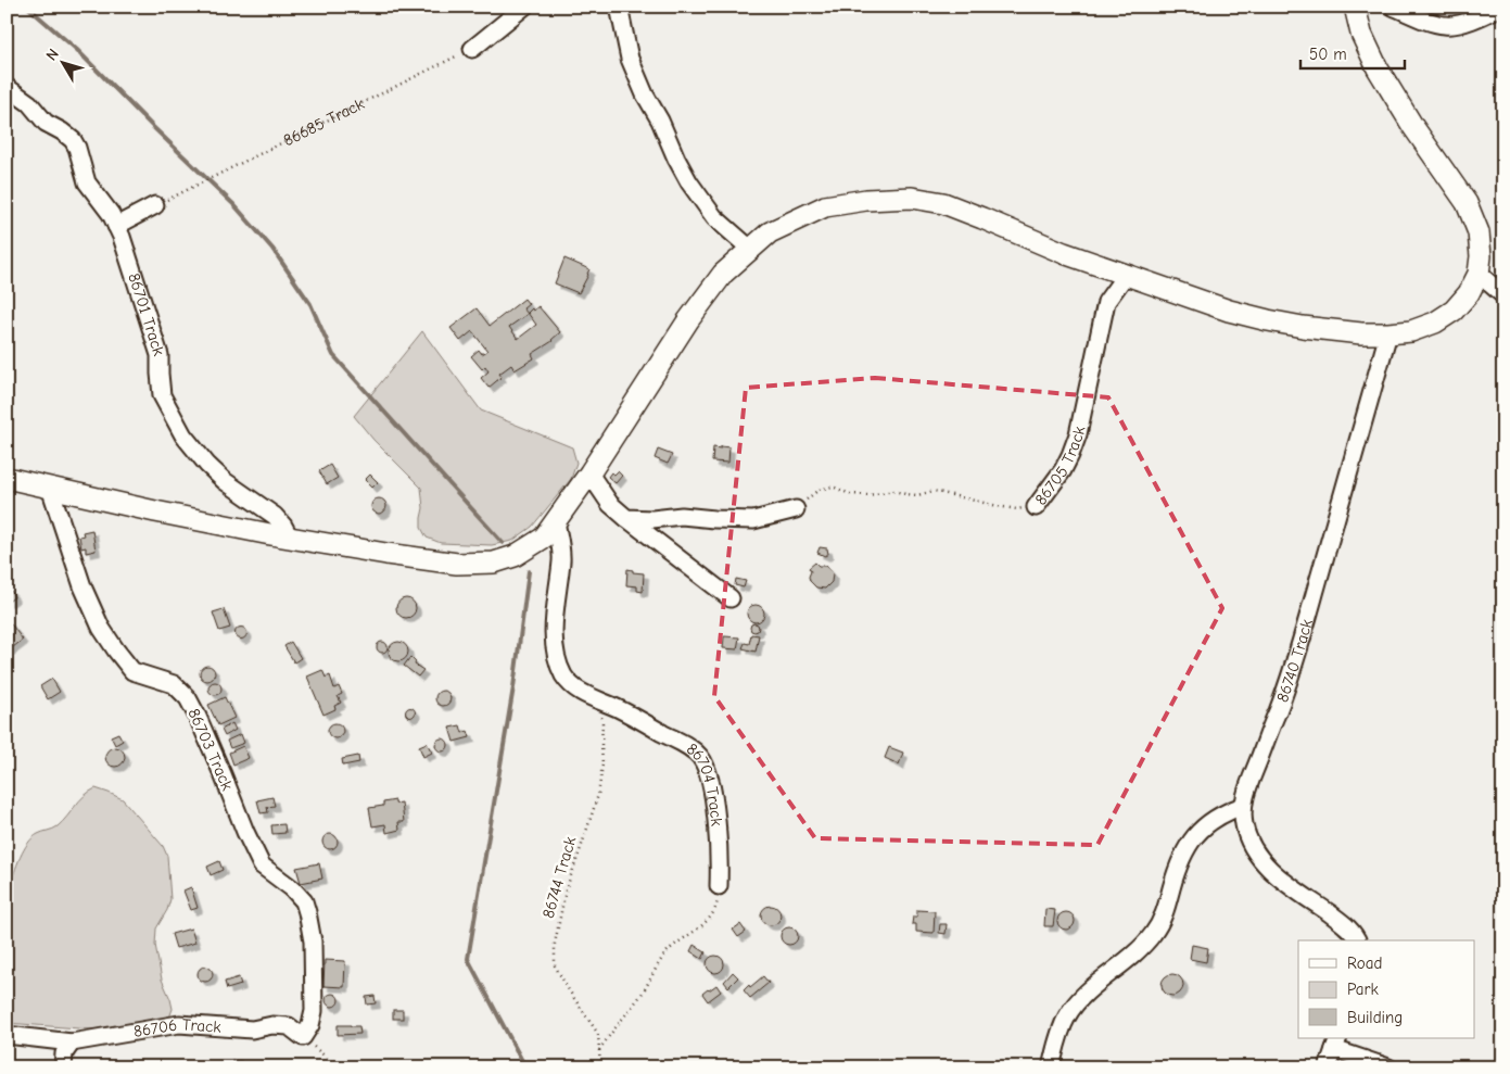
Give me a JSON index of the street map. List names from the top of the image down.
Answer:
{
  "streets": {
    "street": [
      "86701 Track",
      "86705 Track",
      "86740 Track",
      "86703 Track",
      "86704 Track",
      "86706 Track"
    ],
    "path": ["86685 Track", "86744 Track"]
  },
  "crossings": [
    ["86703 Track", "86706 Track"],
    ["86704 Track", "86744 Track"]
  ],
  "legend": ["Road", "Park", "Building"],
  "scale_bar": "50 m",
  "north": "top left"
}
